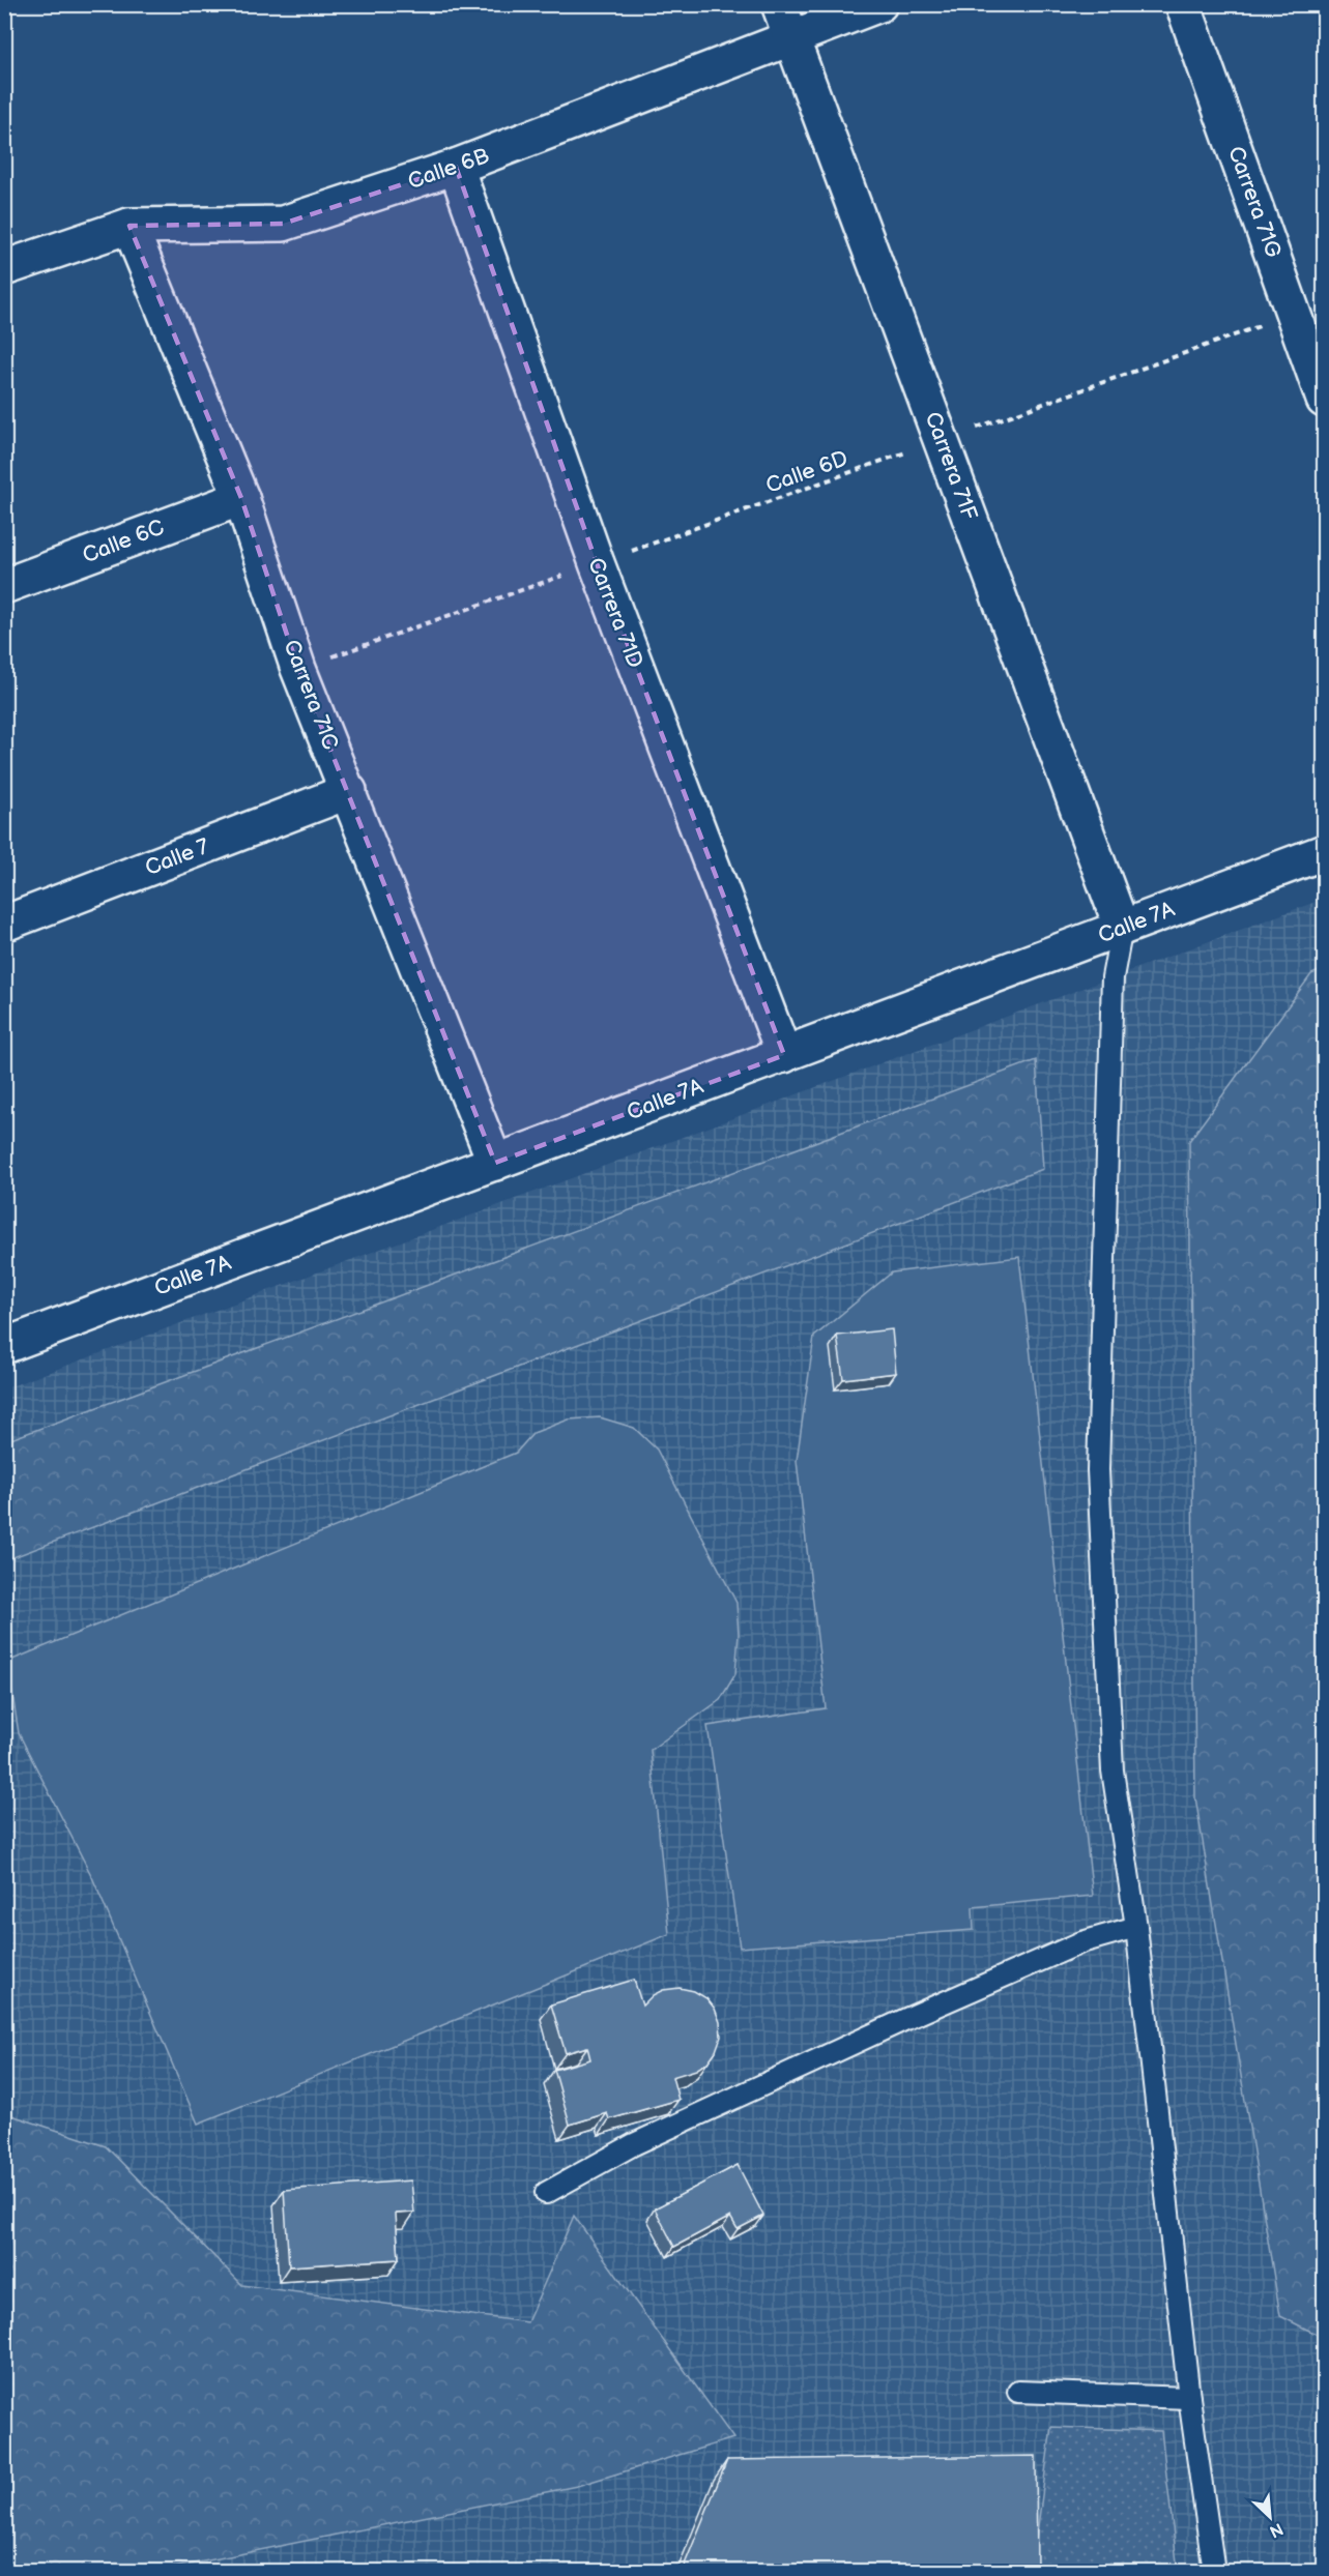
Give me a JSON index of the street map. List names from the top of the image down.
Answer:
{
  "streets": {
    "street": [
      "Calle 6B",
      "Carrera 71G",
      "Carrera 71F",
      "Calle 6C",
      "Carrera 71D",
      "Carrera 71C",
      "Calle 7",
      "Calle 7A"
    ],
    "path": ["Calle 6D"]
  },
  "crossings": [
    ["Calle 6B", "Carrera 71F"],
    ["Calle 6B", "Carrera 71D"],
    ["Calle 6B", "Carrera 71C"],
    ["Carrera 71G", "Calle 6D"],
    ["Carrera 71F", "Calle 6D"],
    ["Carrera 71F", "Calle 7A"],
    ["Calle 6D", "Carrera 71D"],
    ["Calle 6D", "Carrera 71C"],
    ["Calle 6C", "Carrera 71C"],
    ["Carrera 71D", "Calle 7A"],
    ["Carrera 71C", "Calle 7"],
    ["Carrera 71C", "Calle 7A"]
  ],
  "north": "bottom right"
}
